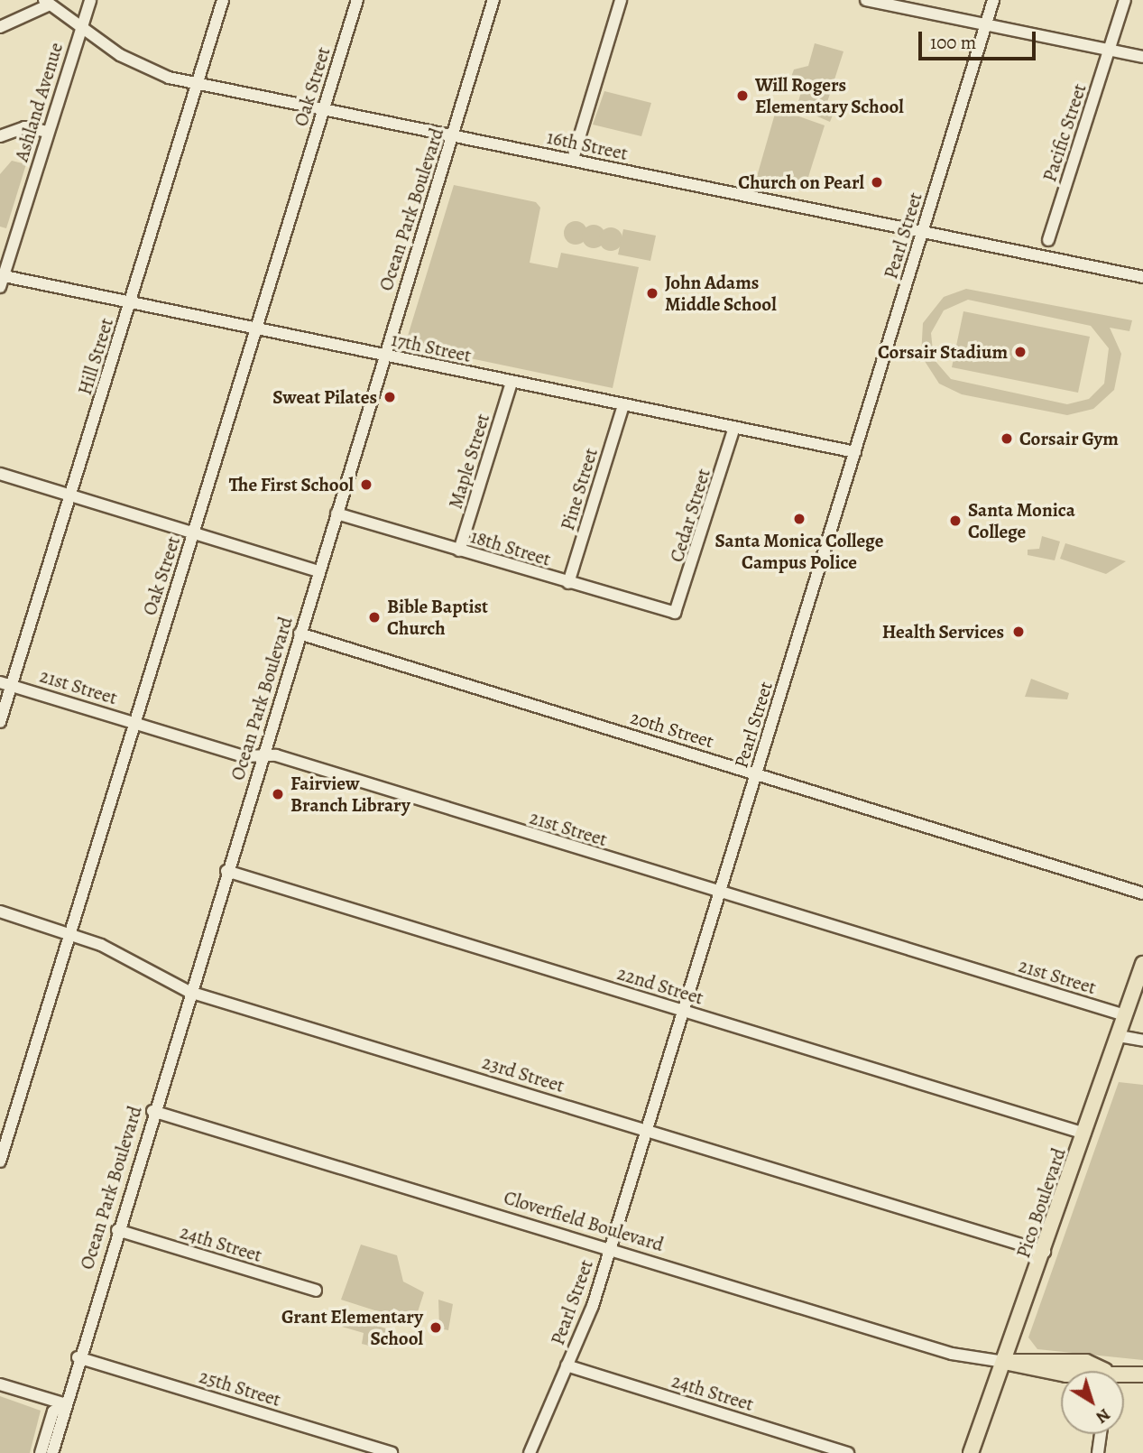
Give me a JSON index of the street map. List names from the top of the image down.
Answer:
{
  "streets": {
    "main road": ["Pico Boulevard", "Cloverfield Boulevard"],
    "street": [
      "Oak Street",
      "Ashland Avenue",
      "Pacific Street",
      "16th Street",
      "Ocean Park Boulevard",
      "Pearl Street",
      "17th Street",
      "Hill Street",
      "Maple Street",
      "Pine Street",
      "Cedar Street",
      "18th Street",
      "21st Street",
      "20th Street",
      "22nd Street",
      "23rd Street",
      "24th Street",
      "25th Street"
    ]
  },
  "crossings": [
    ["Oak Street", "16th Street"],
    ["Oak Street", "17th Street"],
    ["Oak Street", "21st Street"],
    ["Oak Street", "23rd Street"],
    ["Ashland Avenue", "16th Street"],
    ["Ashland Avenue", "17th Street"],
    ["16th Street", "Ocean Park Boulevard"],
    ["16th Street", "Pearl Street"],
    ["16th Street", "Hill Street"],
    ["Ocean Park Boulevard", "17th Street"],
    ["Ocean Park Boulevard", "18th Street"],
    ["Ocean Park Boulevard", "21st Street"],
    ["Ocean Park Boulevard", "20th Street"],
    ["Ocean Park Boulevard", "22nd Street"],
    ["Ocean Park Boulevard", "23rd Street"],
    ["Ocean Park Boulevard", "Cloverfield Boulevard"],
    ["Ocean Park Boulevard", "24th Street"],
    ["Ocean Park Boulevard", "25th Street"],
    ["Pearl Street", "17th Street"],
    ["Pearl Street", "21st Street"],
    ["Pearl Street", "20th Street"],
    ["Pearl Street", "22nd Street"],
    ["Pearl Street", "23rd Street"],
    ["Pearl Street", "Cloverfield Boulevard"],
    ["Pearl Street", "24th Street"],
    ["17th Street", "Hill Street"],
    ["17th Street", "Maple Street"],
    ["17th Street", "Pine Street"],
    ["17th Street", "Cedar Street"],
    ["Hill Street", "21st Street"],
    ["Maple Street", "18th Street"],
    ["Pine Street", "18th Street"],
    ["Cedar Street", "18th Street"],
    ["21st Street", "Pico Boulevard"],
    ["22nd Street", "Pico Boulevard"],
    ["23rd Street", "Pico Boulevard"],
    ["Pico Boulevard", "Cloverfield Boulevard"]
  ],
  "places": [
    "Will Rogers Elementary School",
    "Church on Pearl",
    "John Adams Middle School",
    "Corsair Stadium",
    "Sweat Pilates",
    "Corsair Gym",
    "The First School",
    "Santa Monica College Campus Police",
    "Santa Monica College",
    "Bible Baptist Church",
    "Health Services",
    "Fairview Branch Library",
    "Grant Elementary School"
  ],
  "scale_bar": "100 m",
  "north": "bottom right"
}
